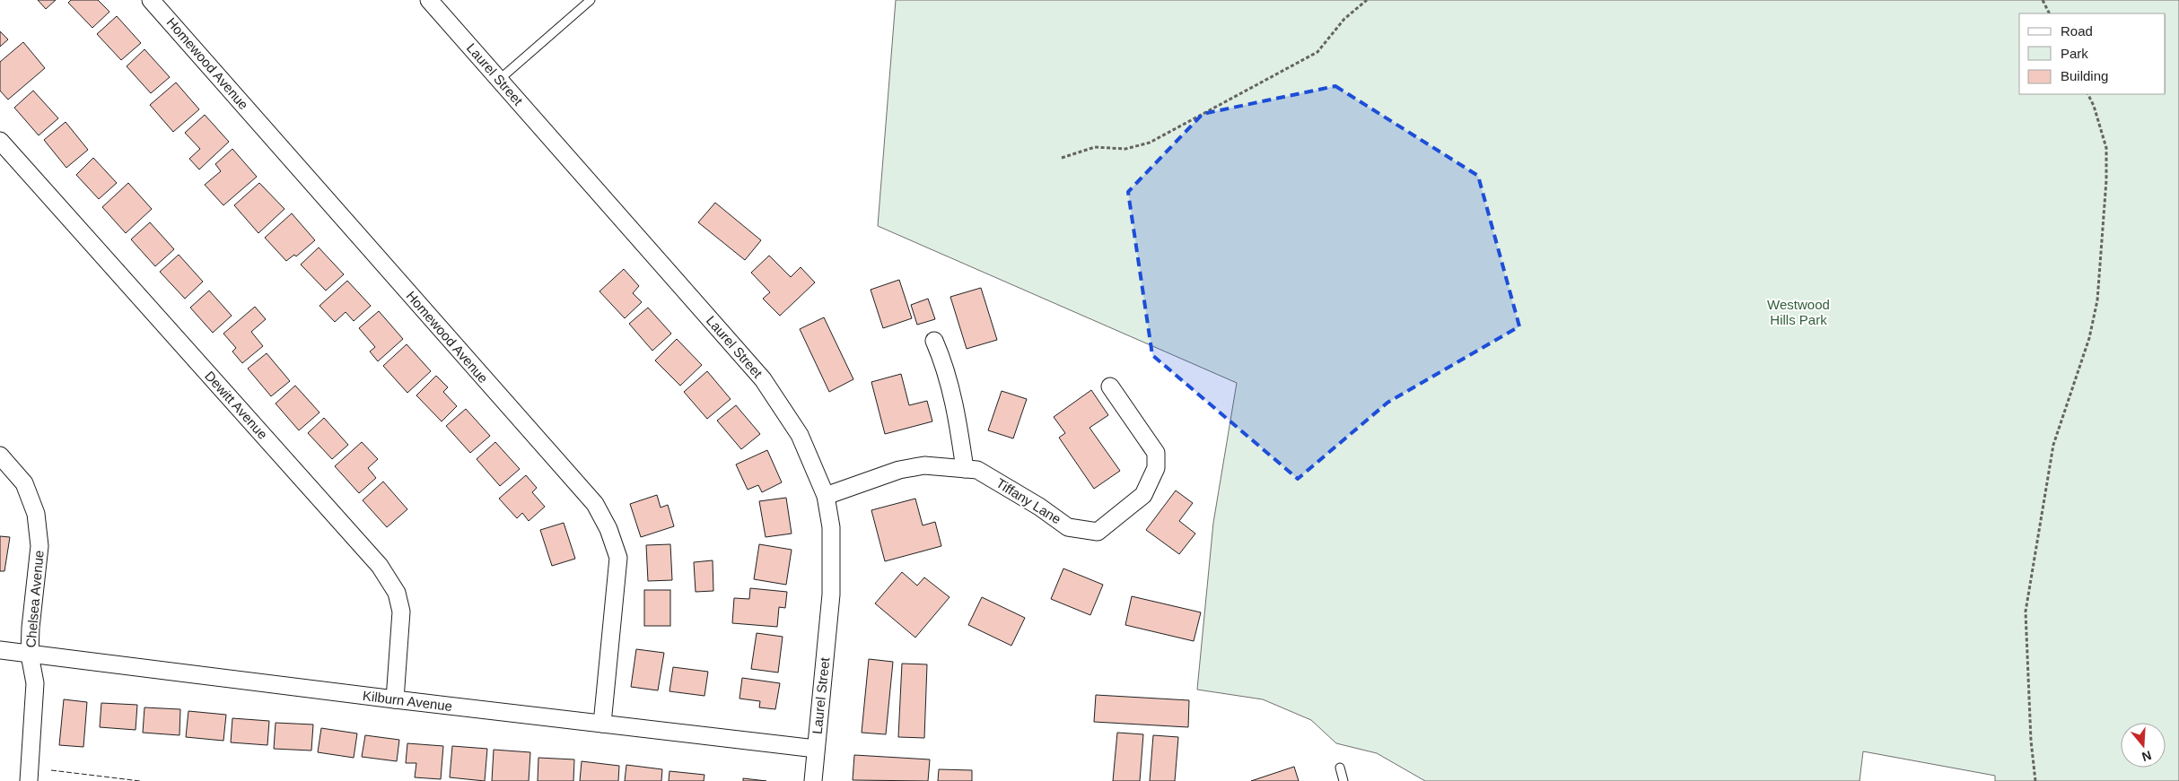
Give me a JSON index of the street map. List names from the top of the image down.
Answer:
{
  "streets": {
    "street": [
      "Homewood Avenue",
      "Laurel Street",
      "Dewitt Avenue",
      "Tiffany Lane",
      "Chelsea Avenue",
      "Kilburn Avenue"
    ]
  },
  "crossings": [
    ["Homewood Avenue", "Kilburn Avenue"],
    ["Laurel Street", "Tiffany Lane"],
    ["Laurel Street", "Kilburn Avenue"],
    ["Dewitt Avenue", "Kilburn Avenue"],
    ["Chelsea Avenue", "Kilburn Avenue"]
  ],
  "parks": ["Westwood Hills Park"],
  "legend": ["Road", "Park", "Building"],
  "north": "bottom"
}
